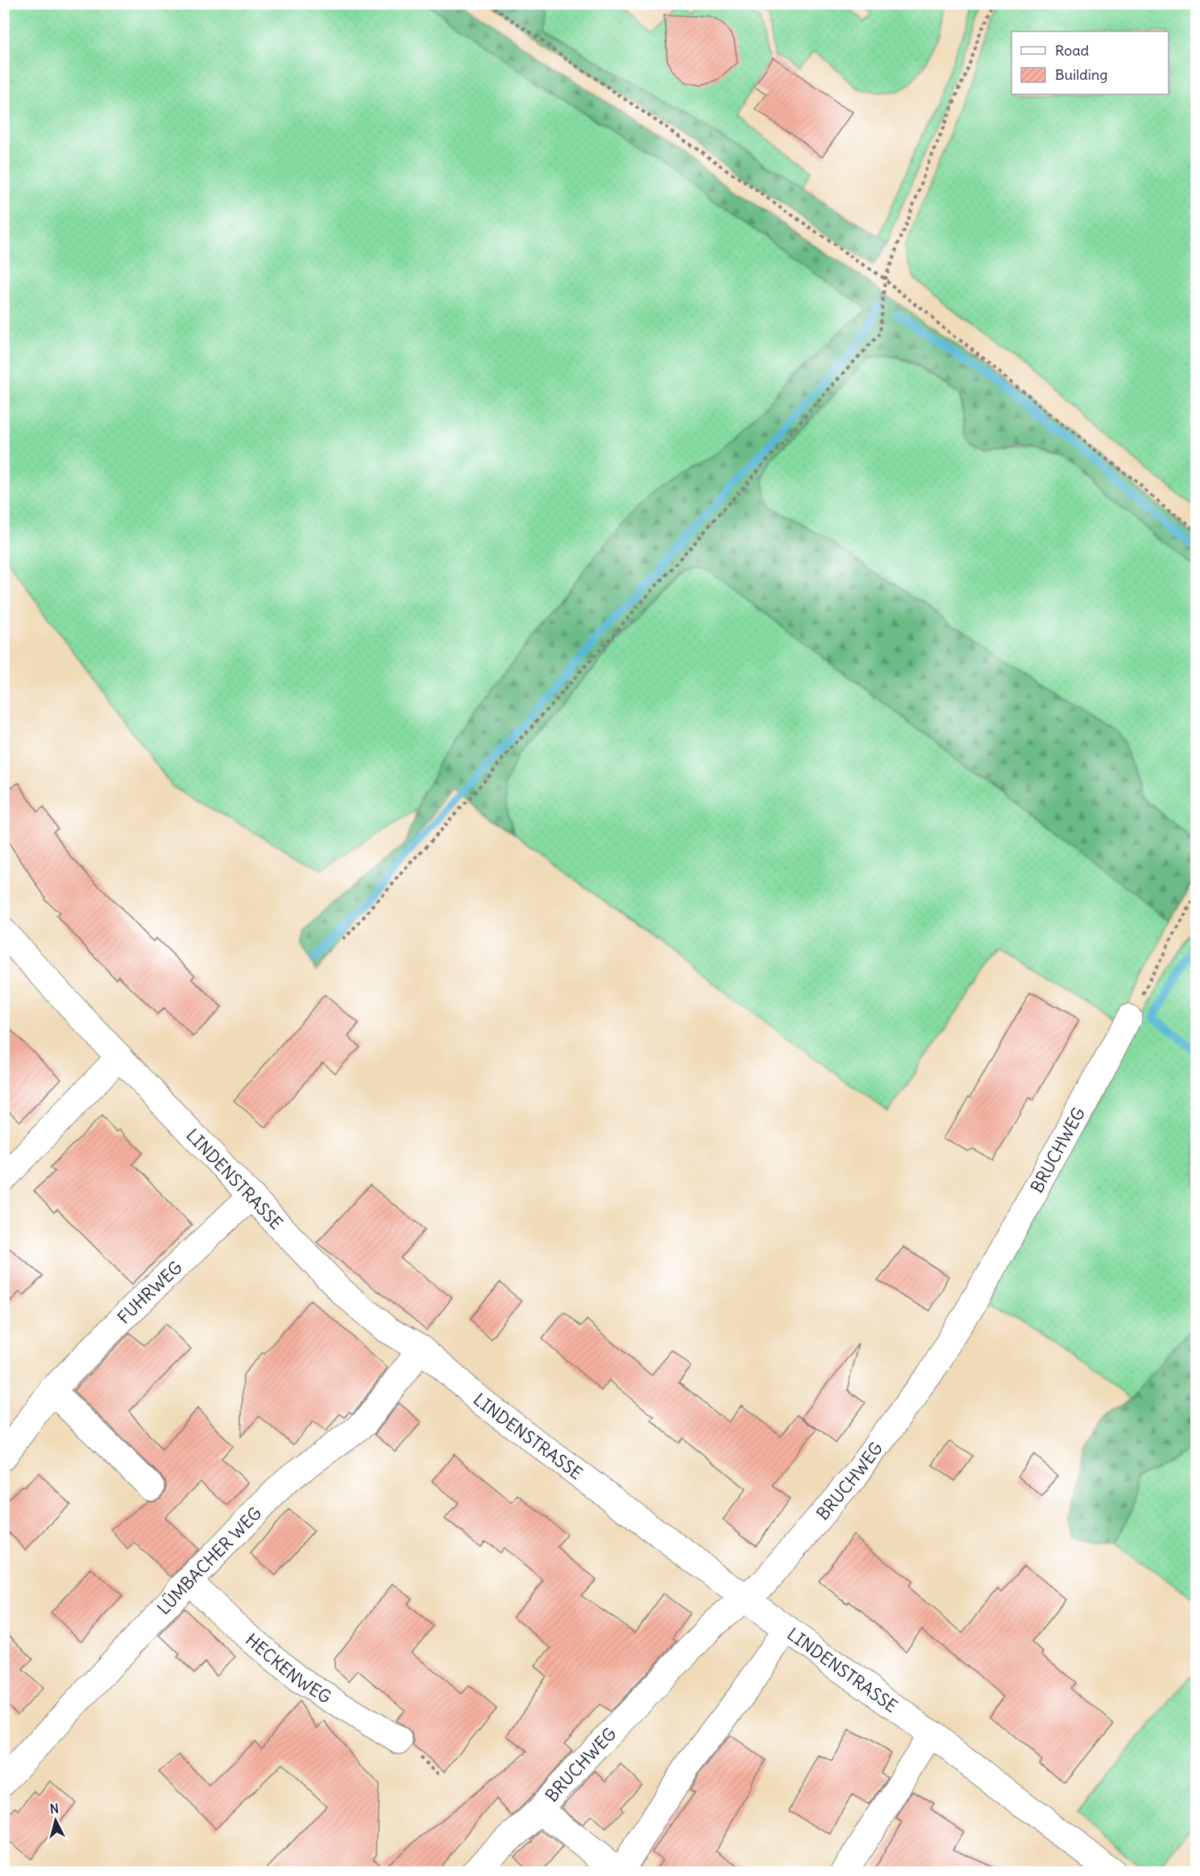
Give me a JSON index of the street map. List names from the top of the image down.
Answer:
{
  "streets": {
    "street": [
      "BRUCHWEG",
      "LINDENSTRASSE",
      "FUHRWEG",
      "LÜMBACHER WEG",
      "HECKENWEG"
    ]
  },
  "crossings": [
    ["BRUCHWEG", "LINDENSTRASSE"],
    ["LINDENSTRASSE", "FUHRWEG"],
    ["LINDENSTRASSE", "LÜMBACHER WEG"],
    ["LÜMBACHER WEG", "HECKENWEG"]
  ],
  "legend": ["Road", "Building"],
  "north": "top"
}
